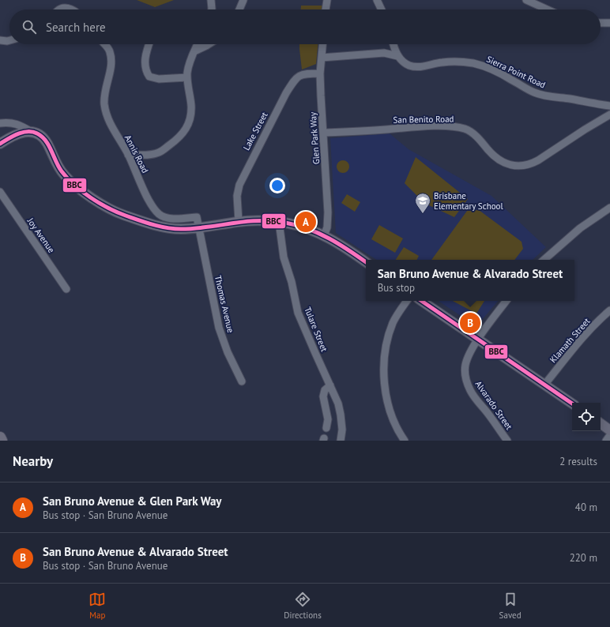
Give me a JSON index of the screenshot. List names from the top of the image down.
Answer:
{
  "streets": {
    "street": [
      "Sierra Point Road",
      "San Benito Road",
      "Lake Street",
      "Glen Park Way",
      "Annis Road",
      "Joy Avenue",
      "Thomas Avenue",
      "Tulare Street",
      "Klamath Street",
      "Alvarado Street"
    ]
  },
  "crossings": [
    ["San Benito Road", "Glen Park Way"],
    ["Lake Street", "Glen Park Way"],
    ["Annis Road", "Thomas Avenue"]
  ],
  "places": {
    "school or university": ["Brisbane Elementary School"]
  },
  "lines": ["transit line BBC"],
  "page": {
    "search": "Search here",
    "pins": ["A", "B"],
    "popup": ["San Bruno Avenue & Alvarado Street", "Bus stop"],
    "heading": ["Nearby", "2 results"],
    "list": [
      {
        "mark": "A",
        "name": "San Bruno Avenue & Glen Park Way",
        "note": "Bus stop · San Bruno Avenue",
        "value": "40 m"
      },
      {
        "mark": "B",
        "name": "San Bruno Avenue & Alvarado Street",
        "note": "Bus stop · San Bruno Avenue",
        "value": "220 m"
      }
    ],
    "nav": ["Map", "Directions", "Saved"]
  }
}
